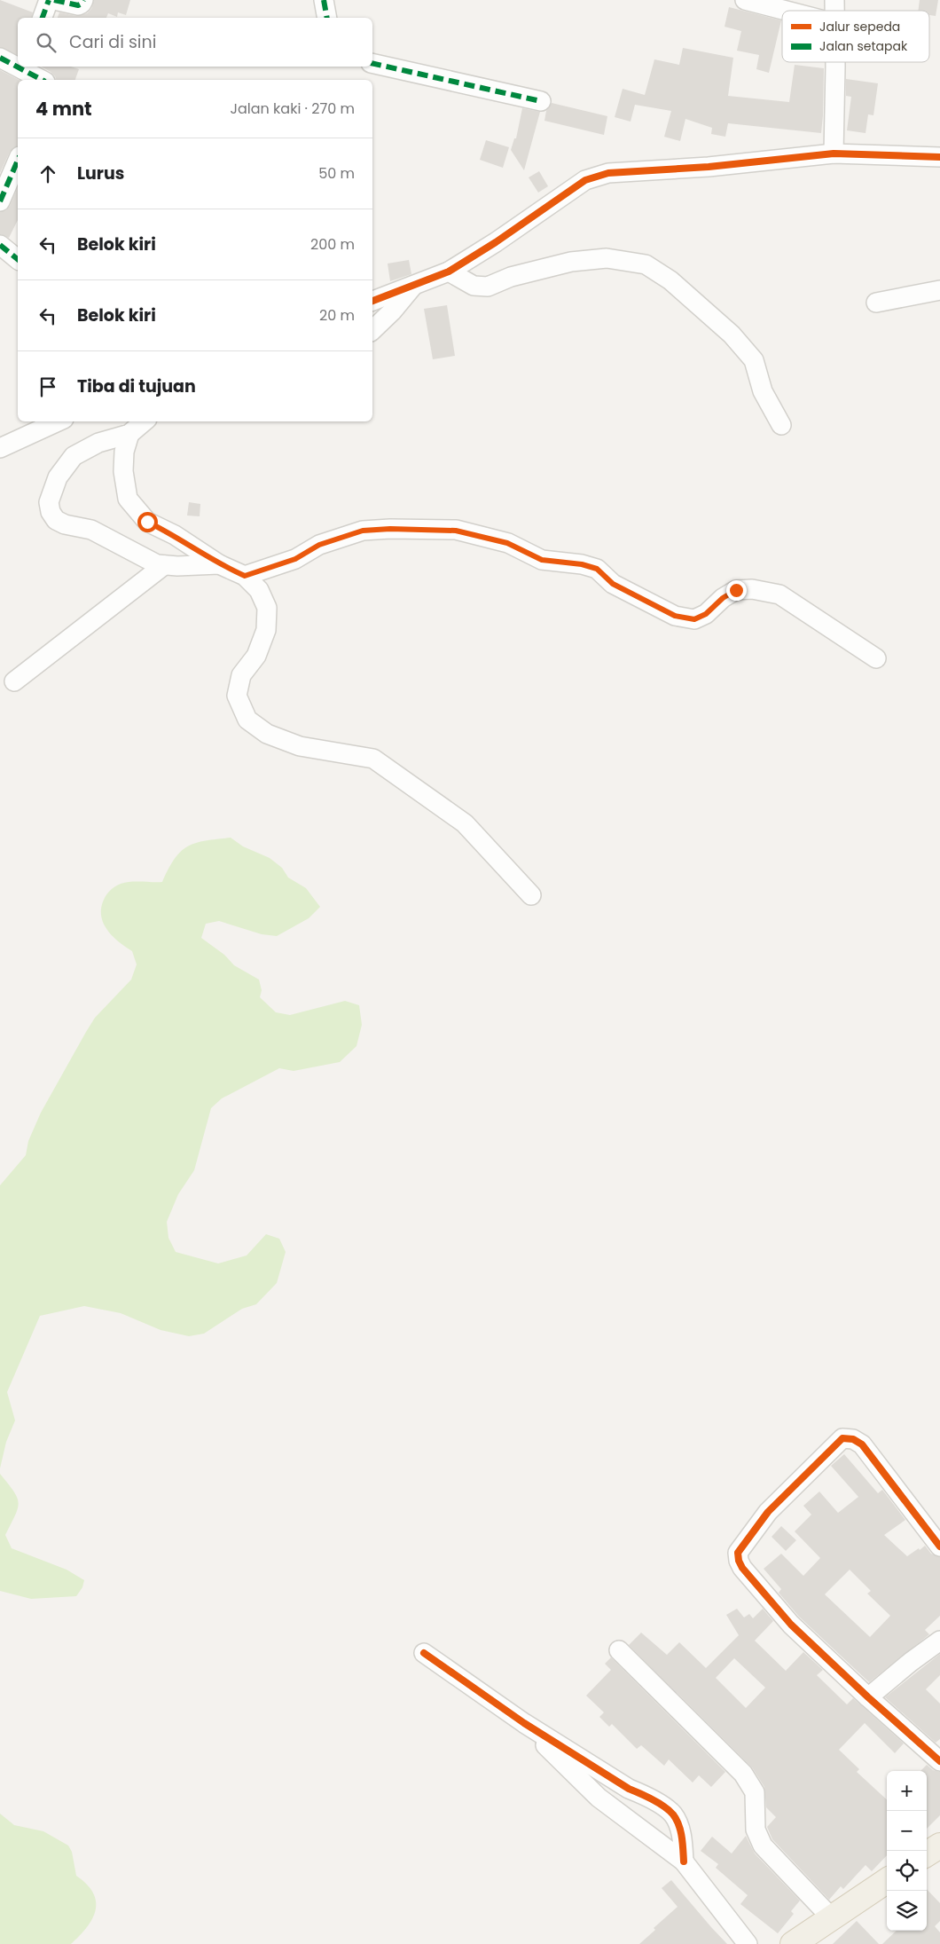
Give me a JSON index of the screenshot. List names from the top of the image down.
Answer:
{
  "legend": ["Jalur sepeda", "Jalan setapak"],
  "page": {
    "search": "Cari di sini",
    "heading": ["4 mnt", "Jalan kaki · 270 m"],
    "list": [
      ["Lurus", "50 m"],
      ["Belok kiri", "200 m"],
      ["Belok kiri", "20 m"],
      "Tiba di tujuan"
    ],
    "map_buttons": ["+", "−"]
  }
}
